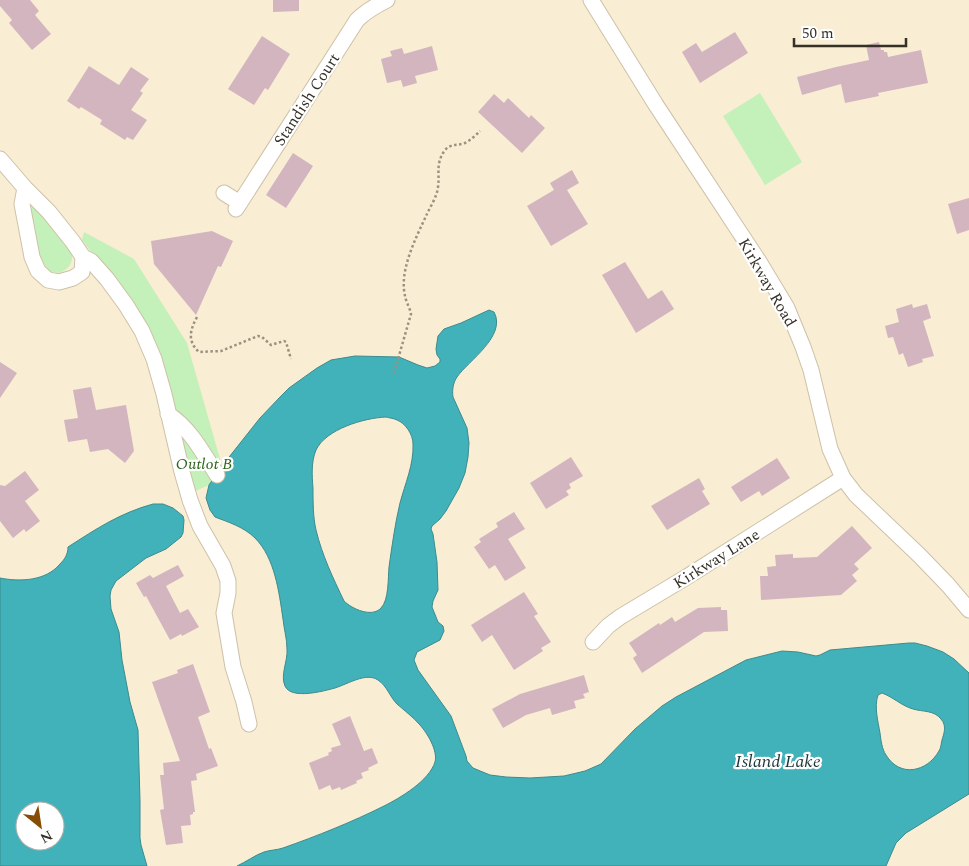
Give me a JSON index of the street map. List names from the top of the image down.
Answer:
{
  "streets": {
    "street": ["Standish Court", "Kirkway Road", "Kirkway Lane"]
  },
  "crossings": [
    ["Kirkway Road", "Kirkway Lane"]
  ],
  "water": ["Island Lake"],
  "parks": ["Outlot B"],
  "scale_bar": "50 m",
  "north": "bottom right"
}
